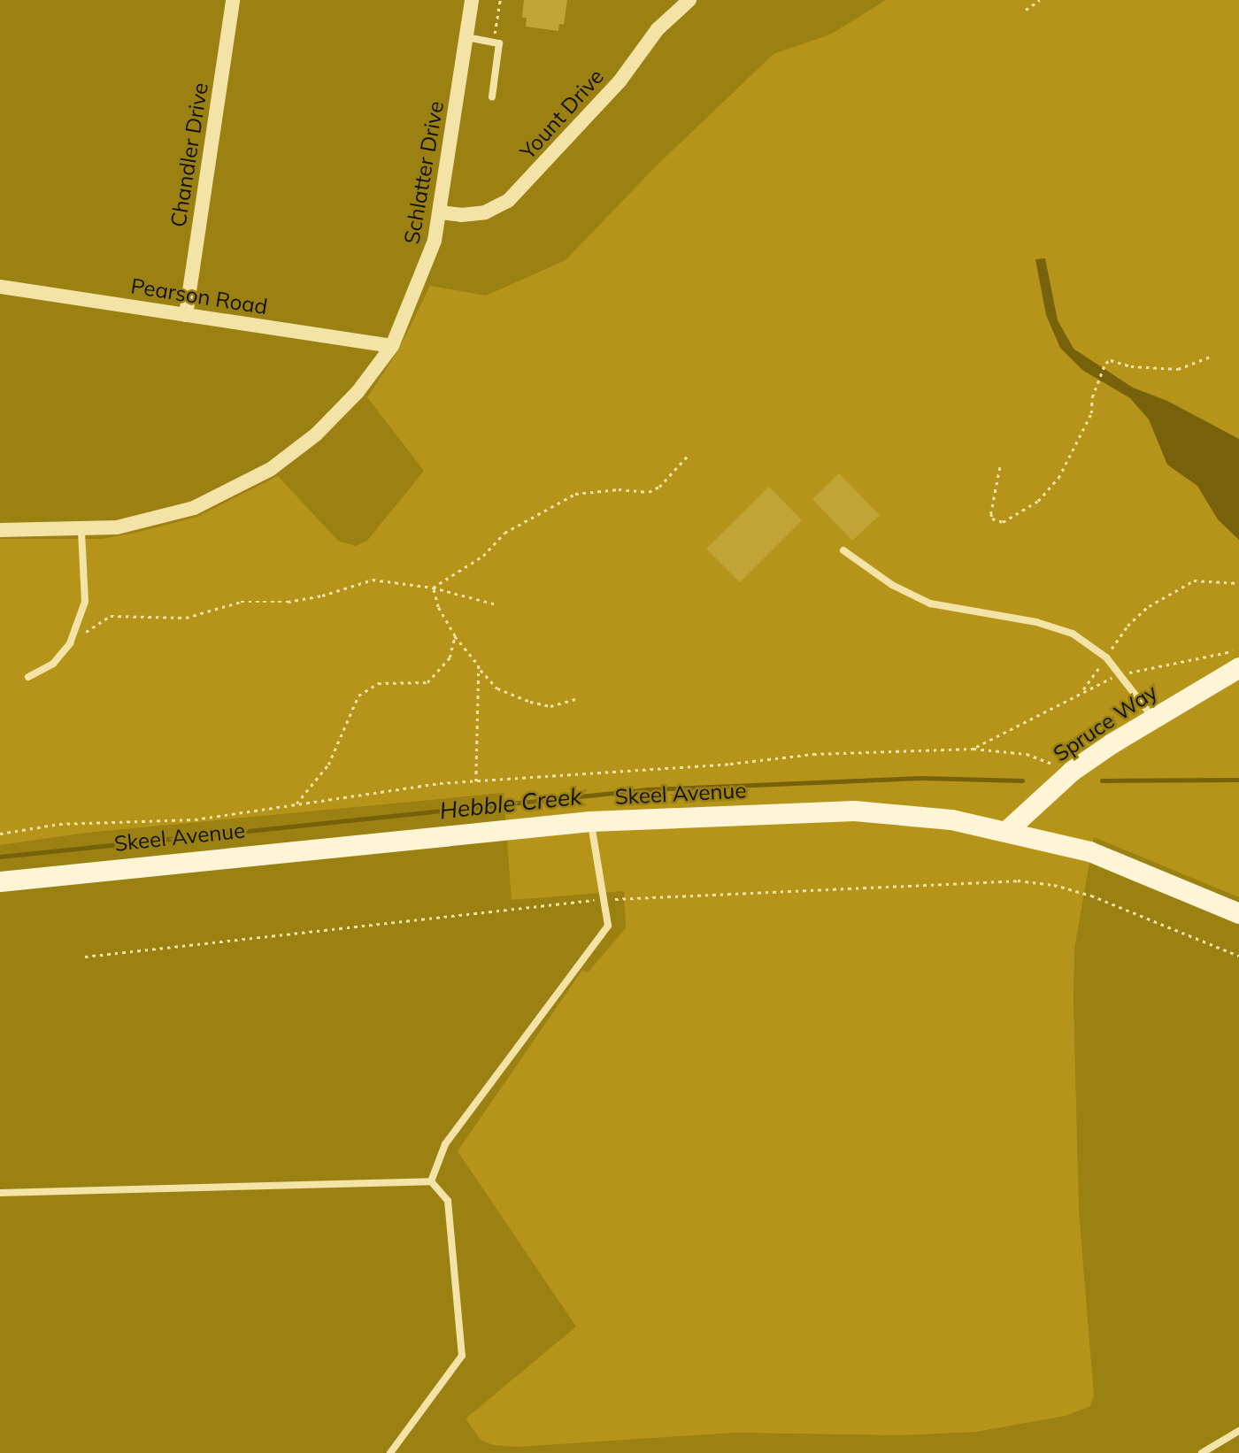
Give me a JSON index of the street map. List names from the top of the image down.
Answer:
{
  "streets": {
    "street": [
      "Yount Drive",
      "Chandler Drive",
      "Schlatter Drive",
      "Pearson Road",
      "Spruce Way",
      "Skeel Avenue"
    ]
  },
  "crossings": [
    ["Yount Drive", "Schlatter Drive"],
    ["Chandler Drive", "Pearson Road"],
    ["Schlatter Drive", "Pearson Road"],
    ["Spruce Way", "Skeel Avenue"]
  ],
  "water": ["Hebble Creek"]
}
